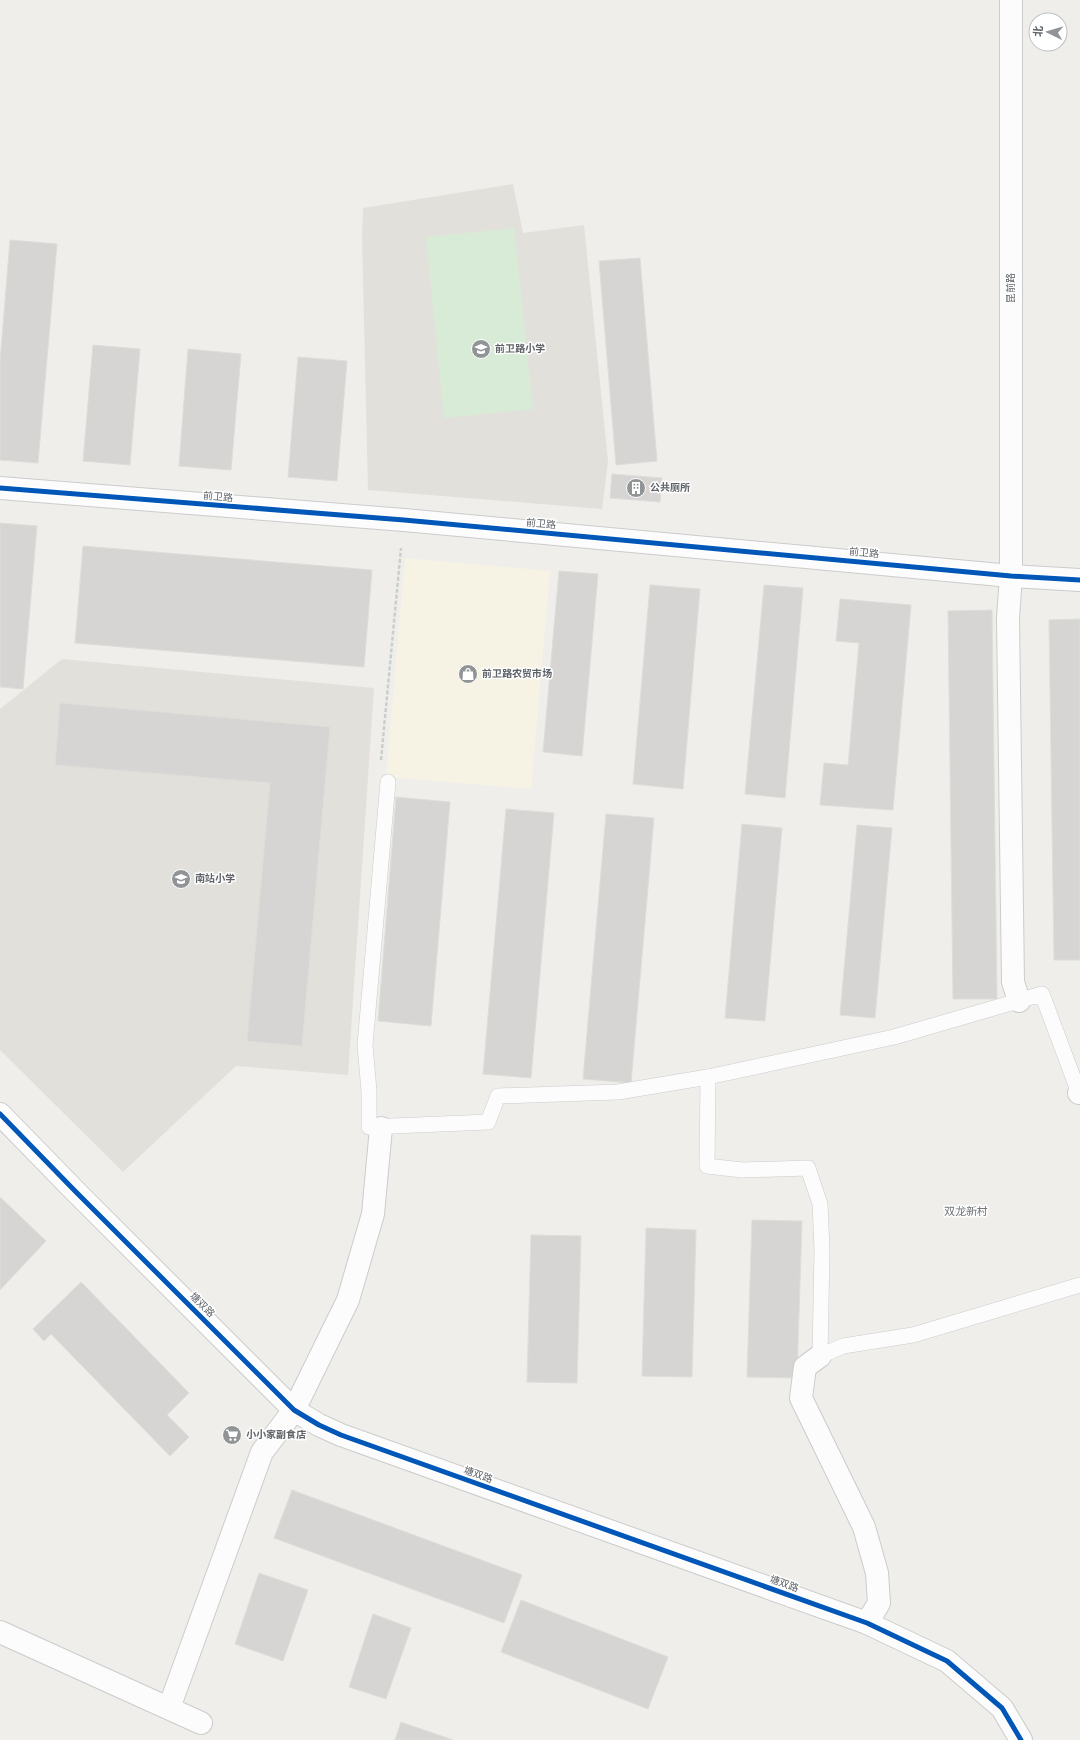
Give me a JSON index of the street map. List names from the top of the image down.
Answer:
{
  "streets": {
    "street": ["昆前路", "前卫路", "塘双路"]
  },
  "crossings": [
    ["昆前路", "前卫路"]
  ],
  "districts": ["双龙新村"],
  "places": {
    "school or university": ["前卫路小学", "南站小学"],
    "building": ["公共厕所"],
    "shop": ["前卫路农贸市场"],
    "supermarket": ["小小家副食店"]
  },
  "north": "left"
}
